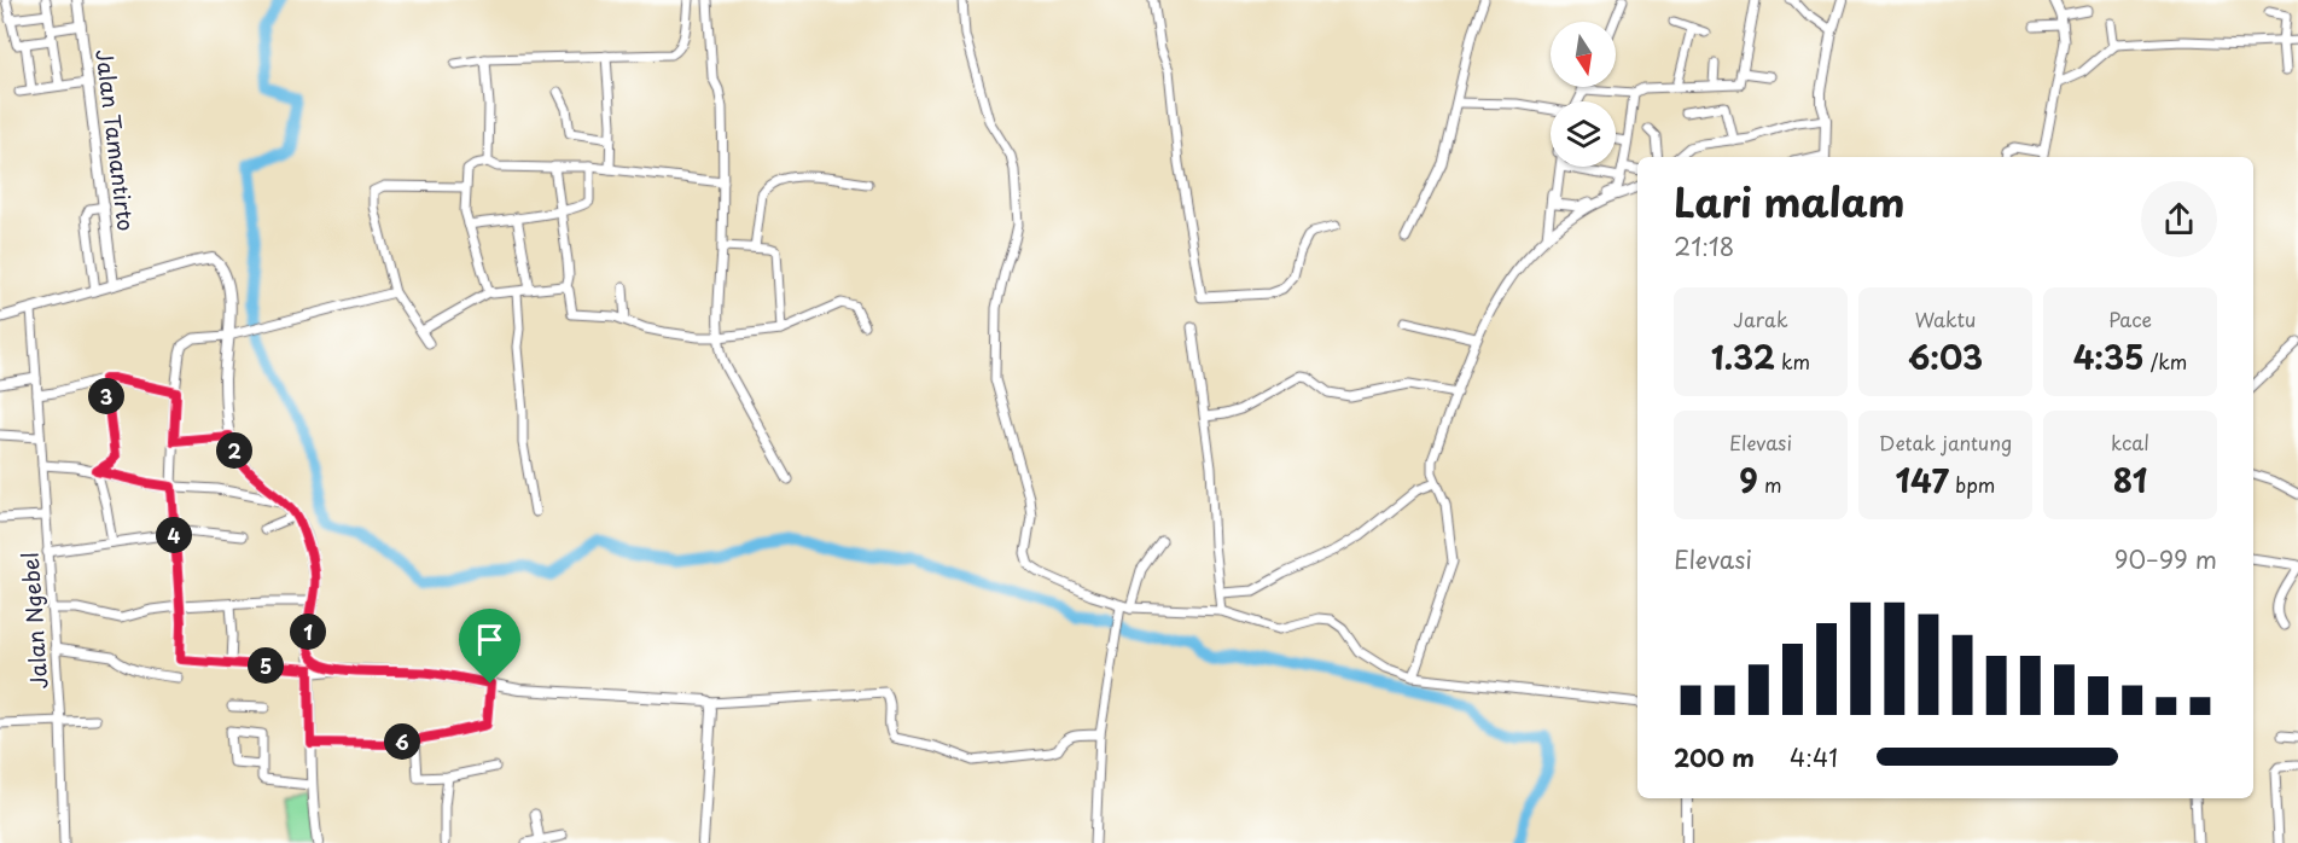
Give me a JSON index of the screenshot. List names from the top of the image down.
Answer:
{
  "streets": {
    "street": ["Jalan Tamantirto", "Jalan Ngebel"]
  },
  "north": "bottom",
  "page": {
    "heading": ["Lari malam", "21:18"],
    "stats": [
      ["Jarak", "1.32 km"],
      ["Waktu", "6:03"],
      ["Pace", "4:35 /km"],
      ["Elevasi", "9 m"],
      ["Detak jantung", "147 bpm"],
      ["kcal", "81"]
    ],
    "pins": [
      "3",
      "2",
      "4",
      "1",
      "5",
      "6"
    ],
    "chart": ["Elevasi", "90–99 m"],
    "list": [
      {
        "name": "200 m",
        "note": "4:41"
      }
    ]
  }
}
